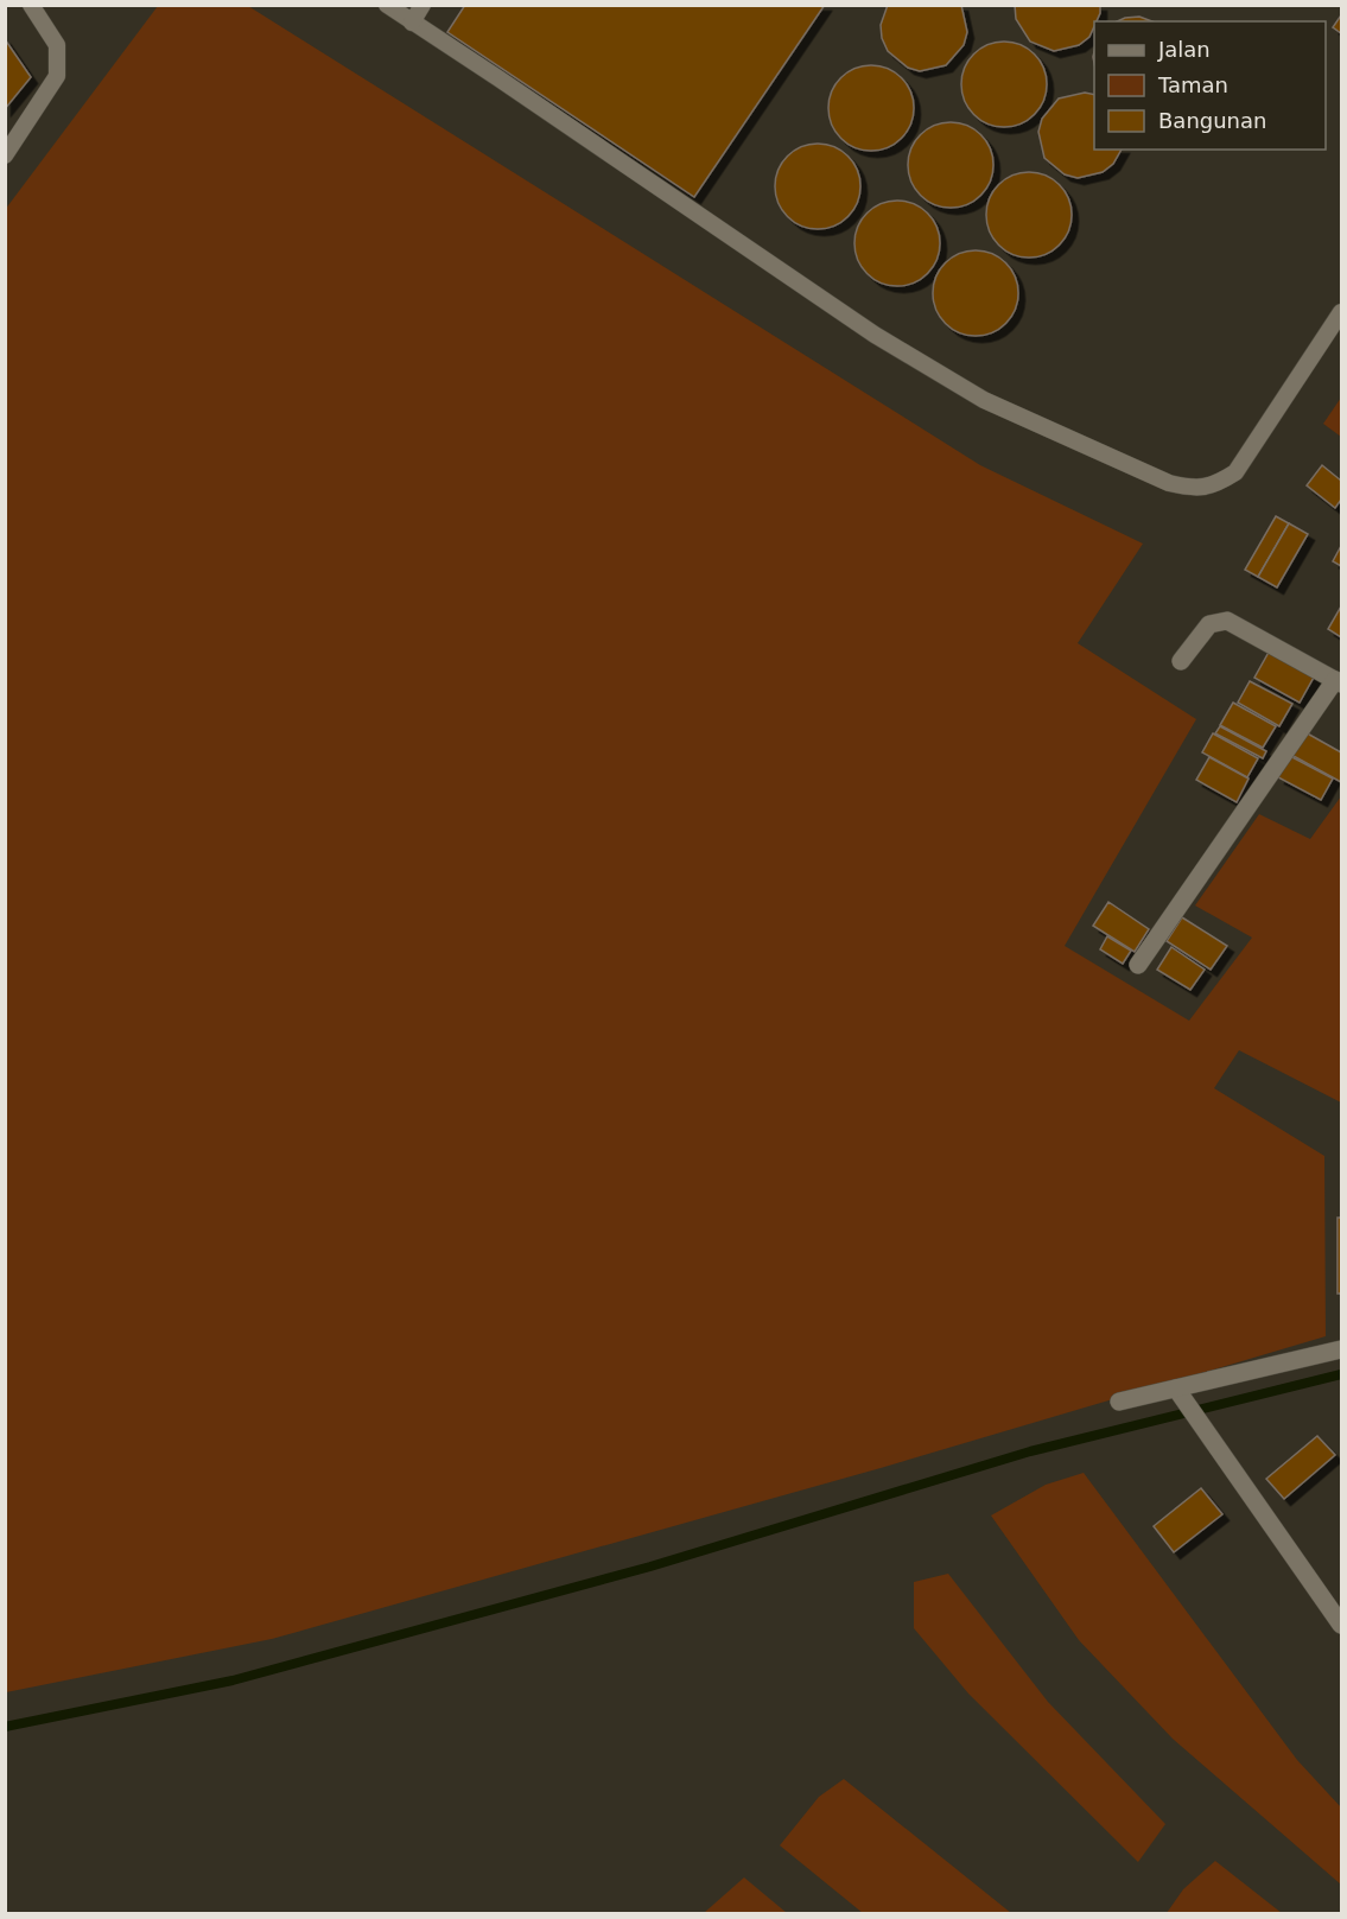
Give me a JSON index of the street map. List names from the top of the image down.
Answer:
{
  "legend": ["Jalan", "Taman", "Bangunan"]
}
